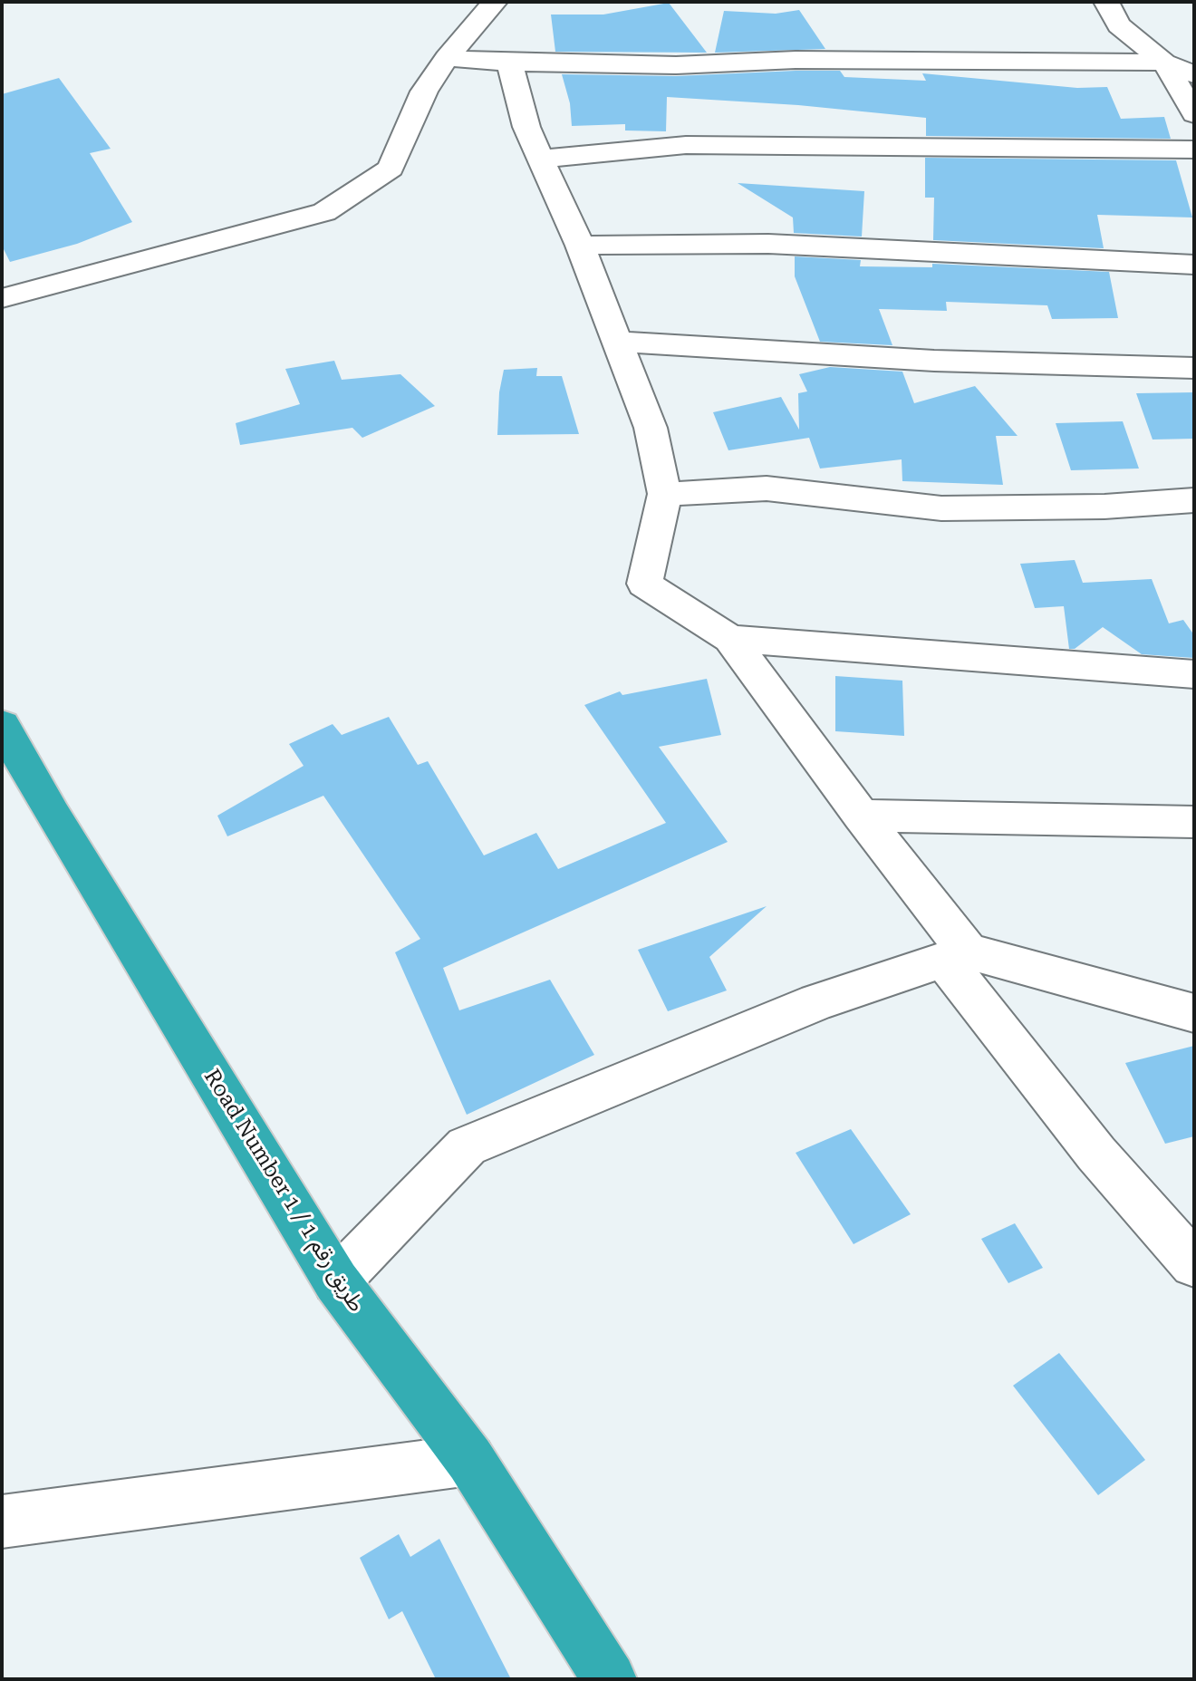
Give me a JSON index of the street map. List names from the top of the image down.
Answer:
{
  "streets": {
    "highway": ["Road Number 1 / طريق رقم 1"]
  }
}
